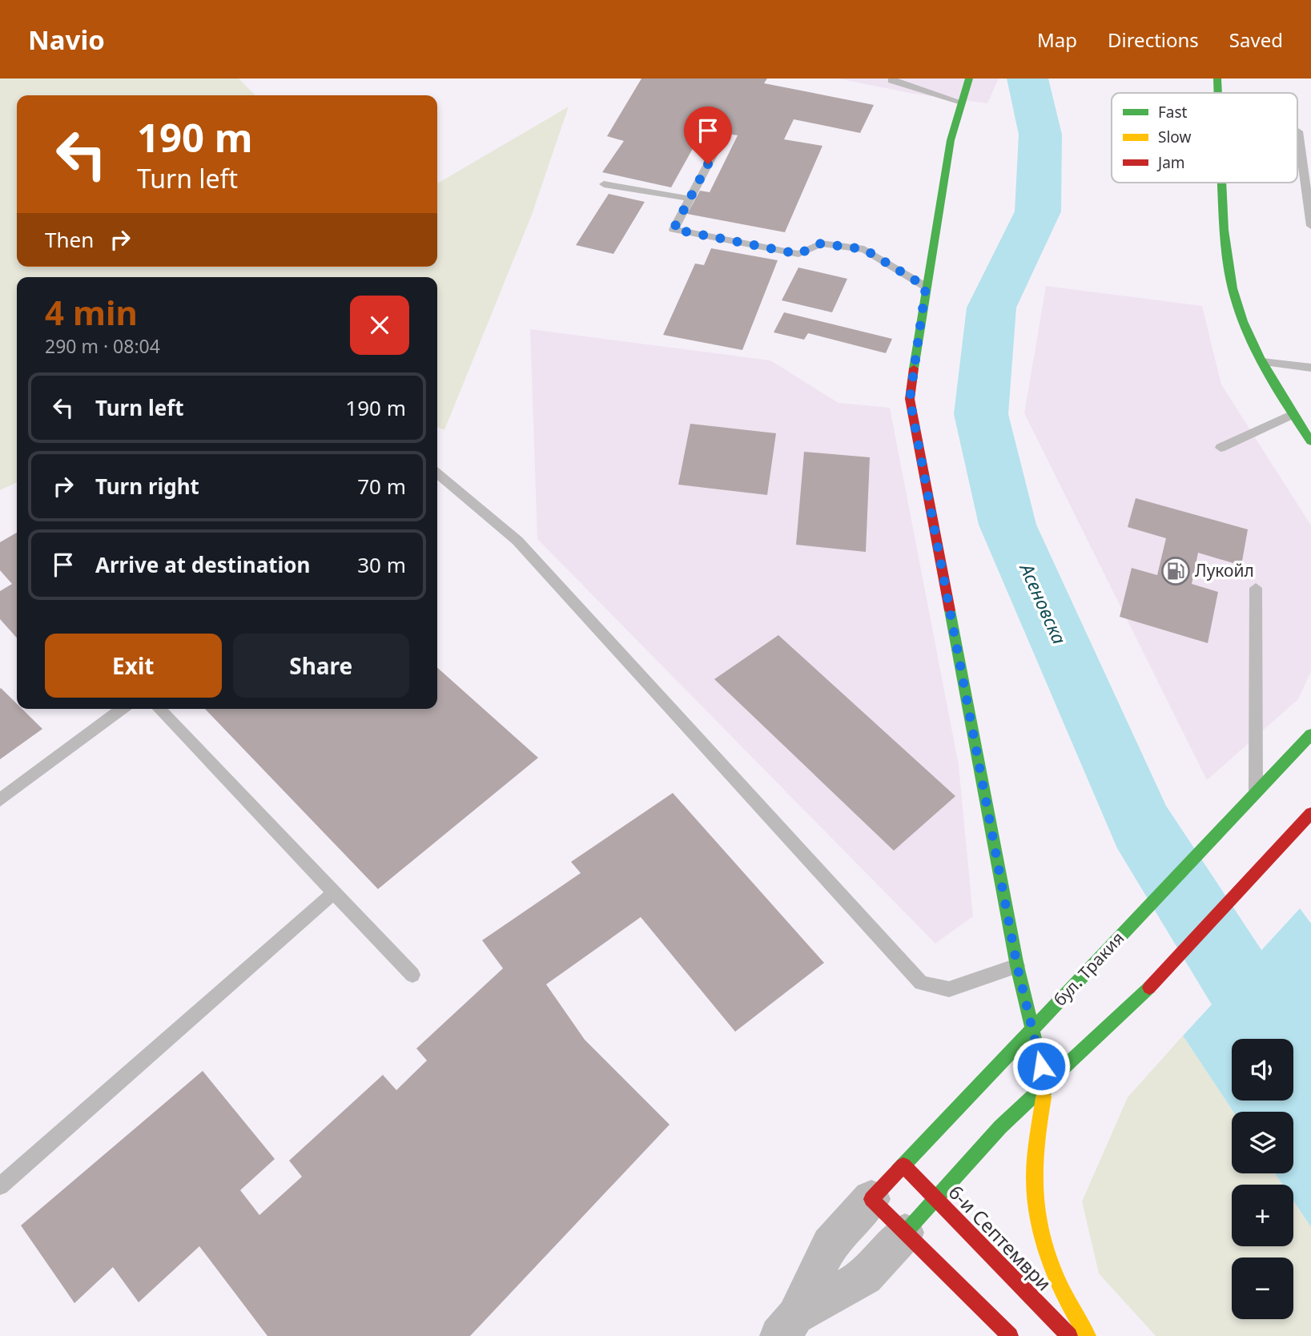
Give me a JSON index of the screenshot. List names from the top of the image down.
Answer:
{
  "streets": {
    "main road": ["бул. Тракия", "6-и Септември"]
  },
  "crossings": [
    ["бул. Тракия", "6-и Септември"]
  ],
  "water": ["Асеновска"],
  "places": {
    "fuel station": ["Лукойл"]
  },
  "legend": ["Fast", "Slow", "Jam"],
  "page": {
    "header": "Navio",
    "nav": ["Map", "Directions", "Saved"],
    "turn": ["190 m", "Turn left"],
    "then": "Then",
    "heading": ["4 min", "290 m · 08:04"],
    "list": [
      {
        "name": "Turn left",
        "value": "190 m"
      },
      {
        "name": "Turn right",
        "value": "70 m"
      },
      {
        "name": "Arrive at destination",
        "value": "30 m"
      }
    ],
    "buttons": ["Exit", "Share"],
    "map_buttons": ["+", "−"]
  }
}
